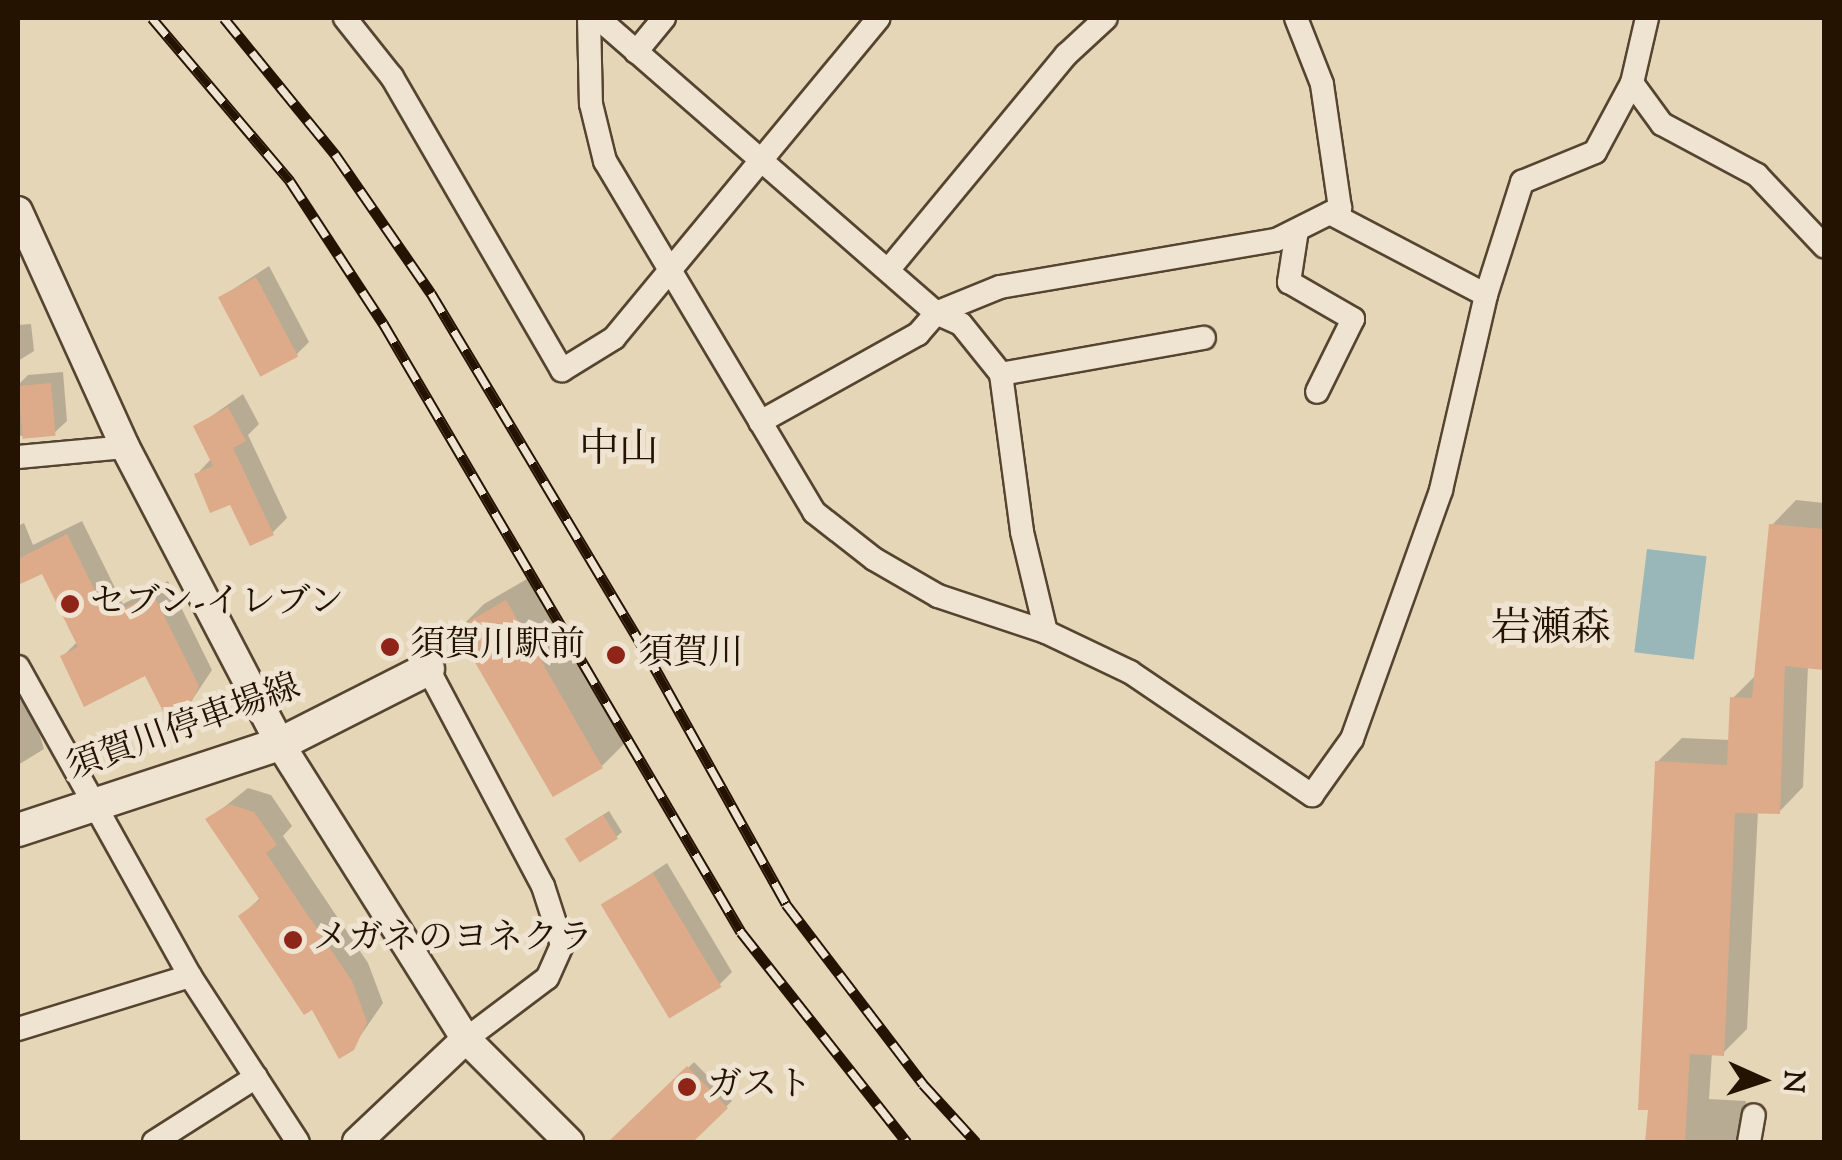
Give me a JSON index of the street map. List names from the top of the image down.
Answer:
{
  "streets": {
    "main road": ["須賀川停車場線"]
  },
  "districts": ["中山", "岩瀬森"],
  "places": [
    "セブン-イレブン",
    "須賀川駅前",
    "須賀川",
    "メガネのヨネクラ",
    "ガスト"
  ],
  "north": "right"
}
